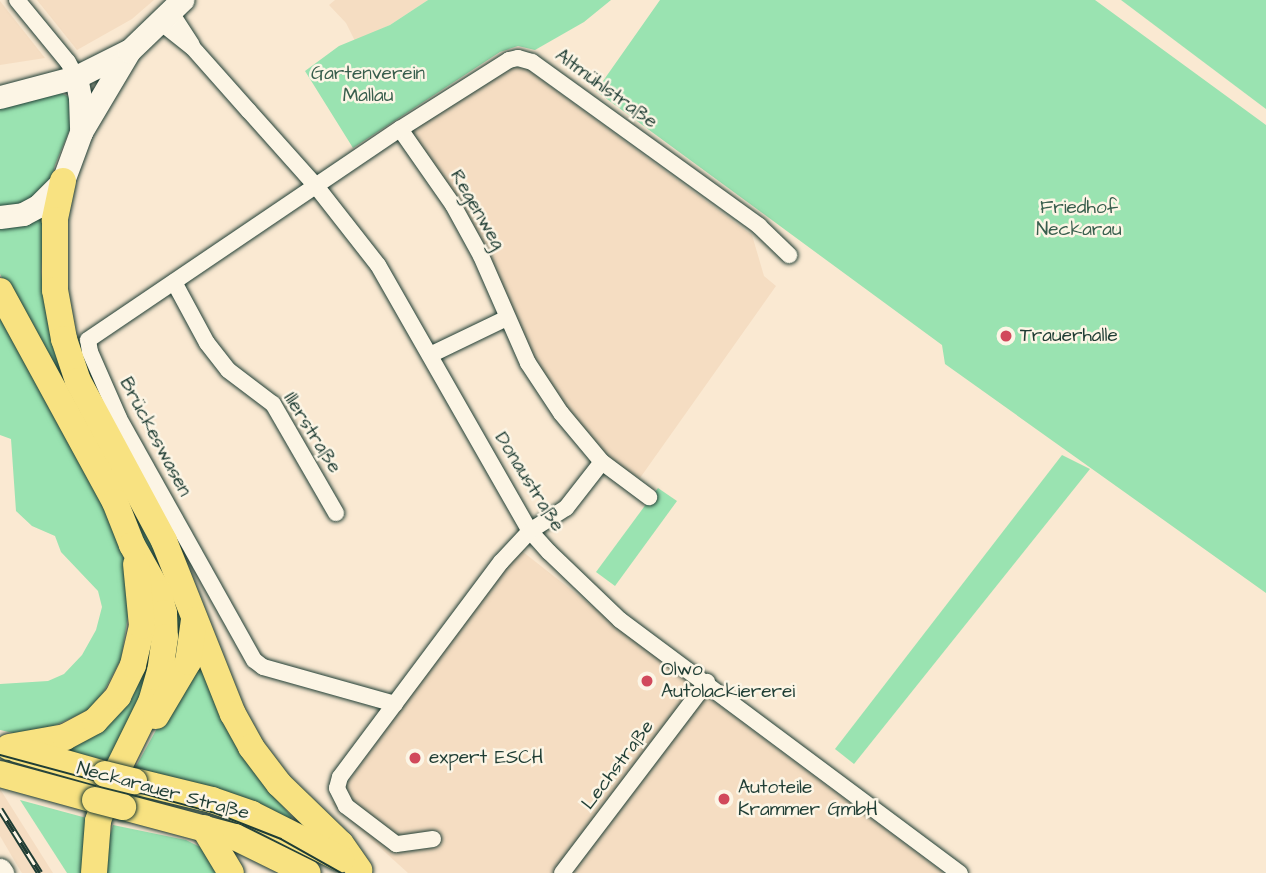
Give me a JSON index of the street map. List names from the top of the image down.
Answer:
{
  "streets": {
    "main road": ["Neckarauer Straße"],
    "street": [
      "Altmühlstraße",
      "Regenweg",
      "Illerstraße",
      "Brückeswasen",
      "Donaustraße",
      "Lechstraße"
    ]
  },
  "crossings": [
    ["Altmühlstraße", "Regenweg"],
    ["Altmühlstraße", "Brückeswasen"],
    ["Altmühlstraße", "Donaustraße"],
    ["Illerstraße", "Brückeswasen"],
    ["Brückeswasen", "Donaustraße"],
    ["Donaustraße", "Lechstraße"]
  ],
  "parks": ["Gartenverein Mallau", "Friedhof Neckarau"],
  "places": [
    "Trauerhalle",
    "Olwo Autolackiererei",
    "expert ESCH",
    "Autoteile Krammer GmbH"
  ]
}
